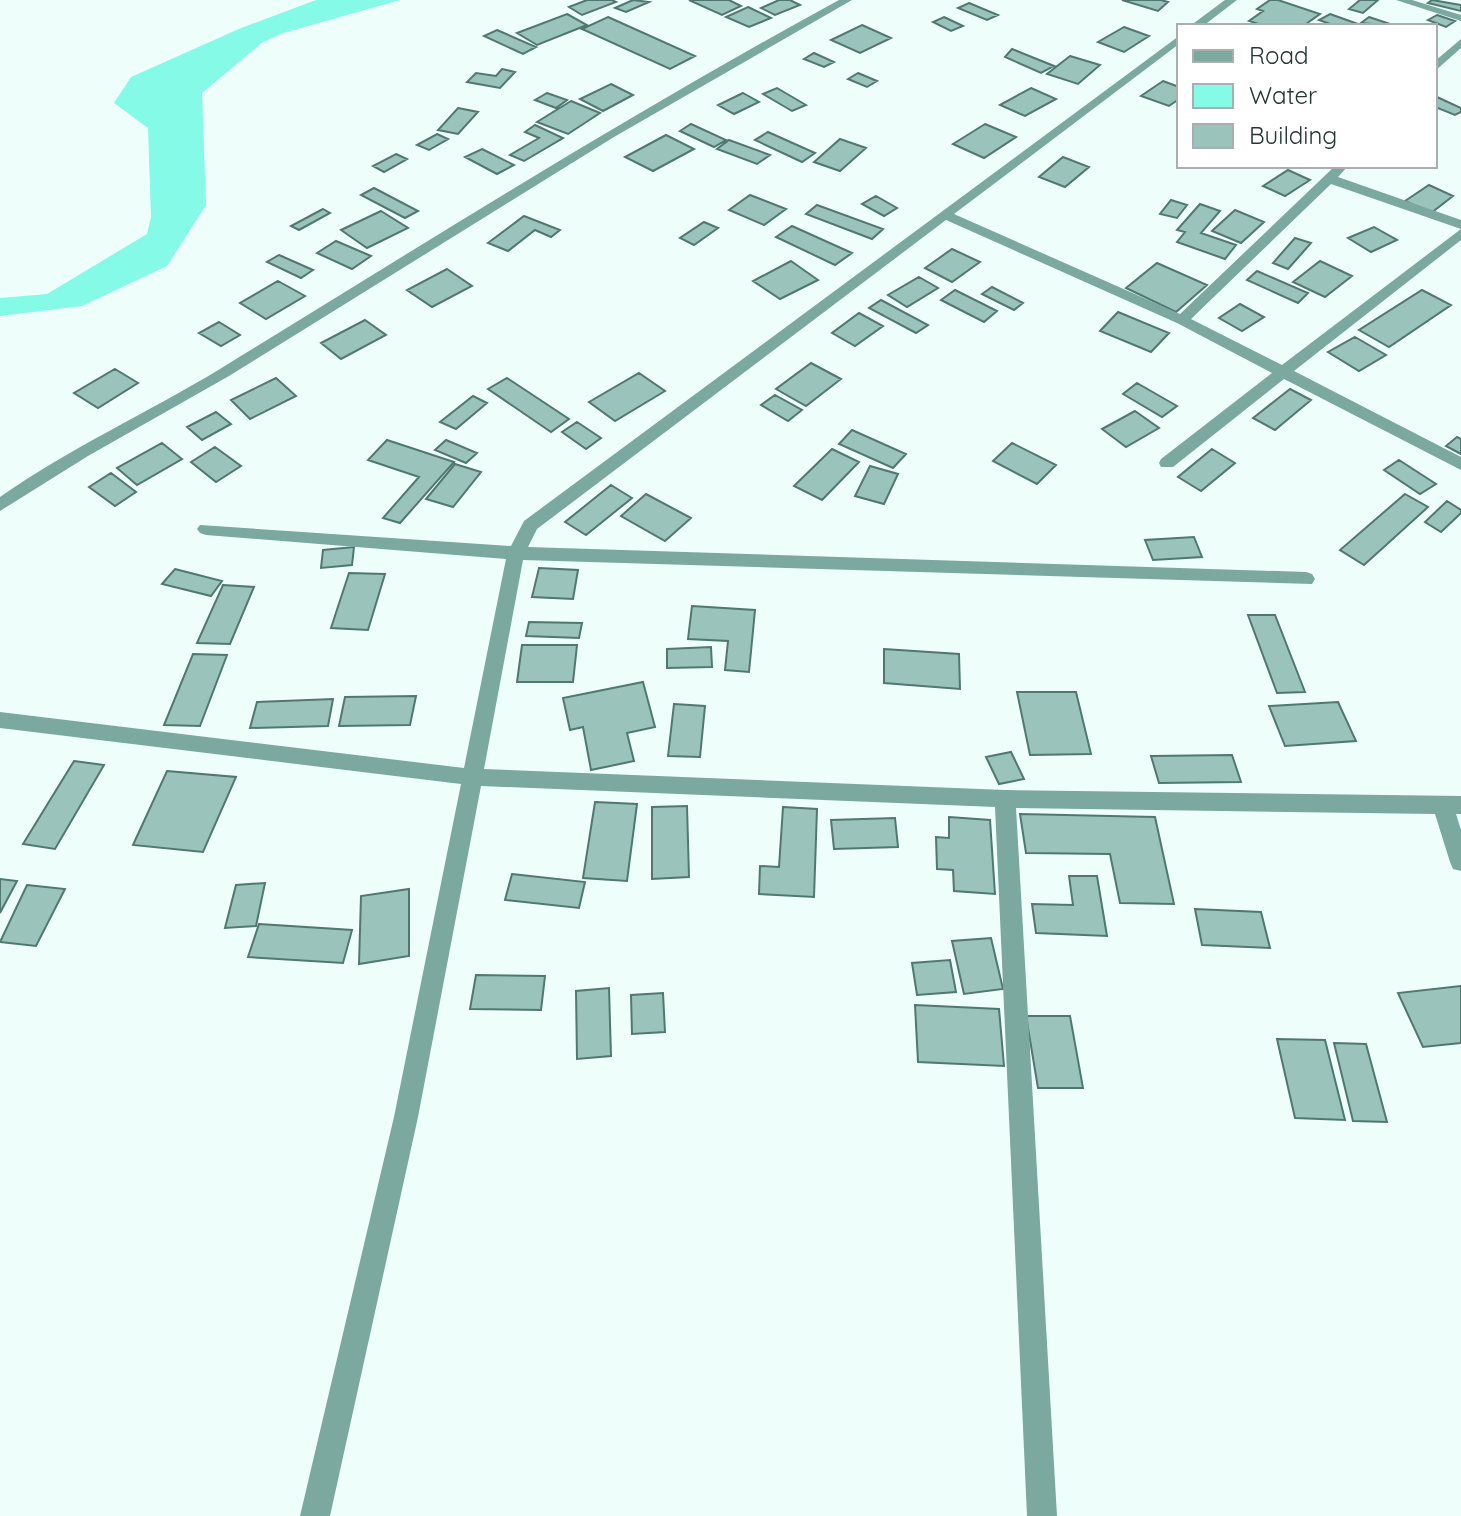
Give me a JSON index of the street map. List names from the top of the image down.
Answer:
{
  "legend": ["Road", "Water", "Building"]
}
